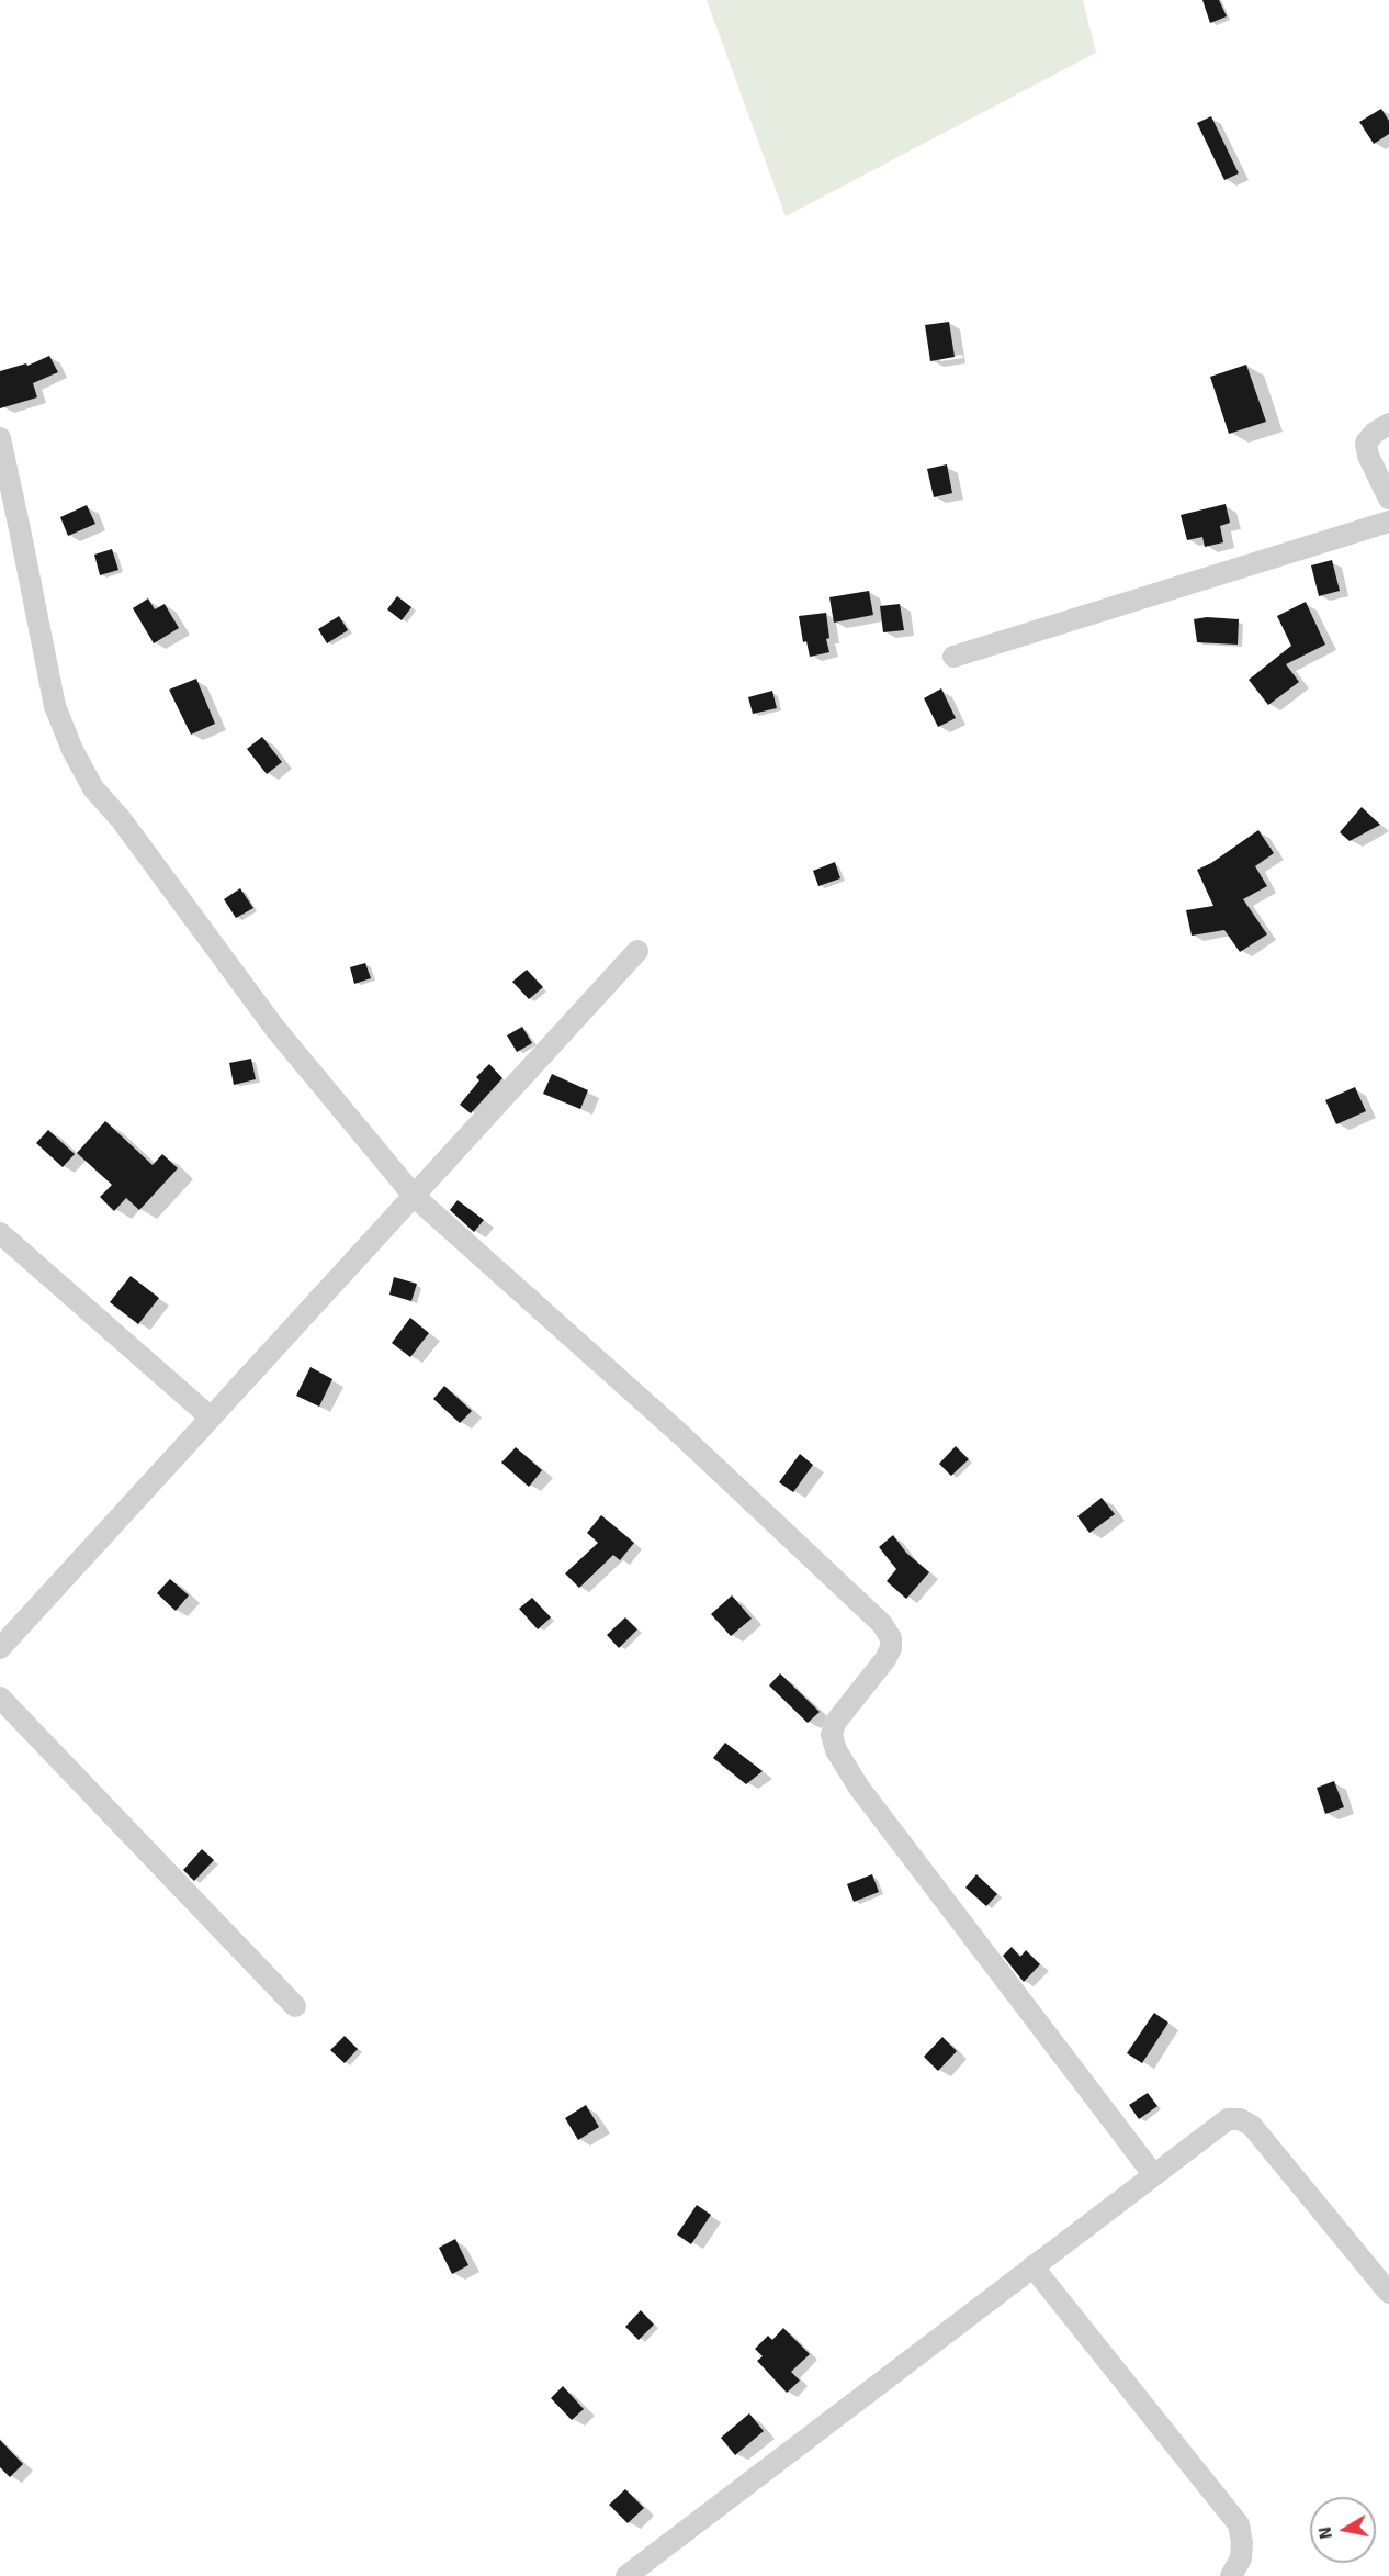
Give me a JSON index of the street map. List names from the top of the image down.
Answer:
{
  "north": "left"
}
